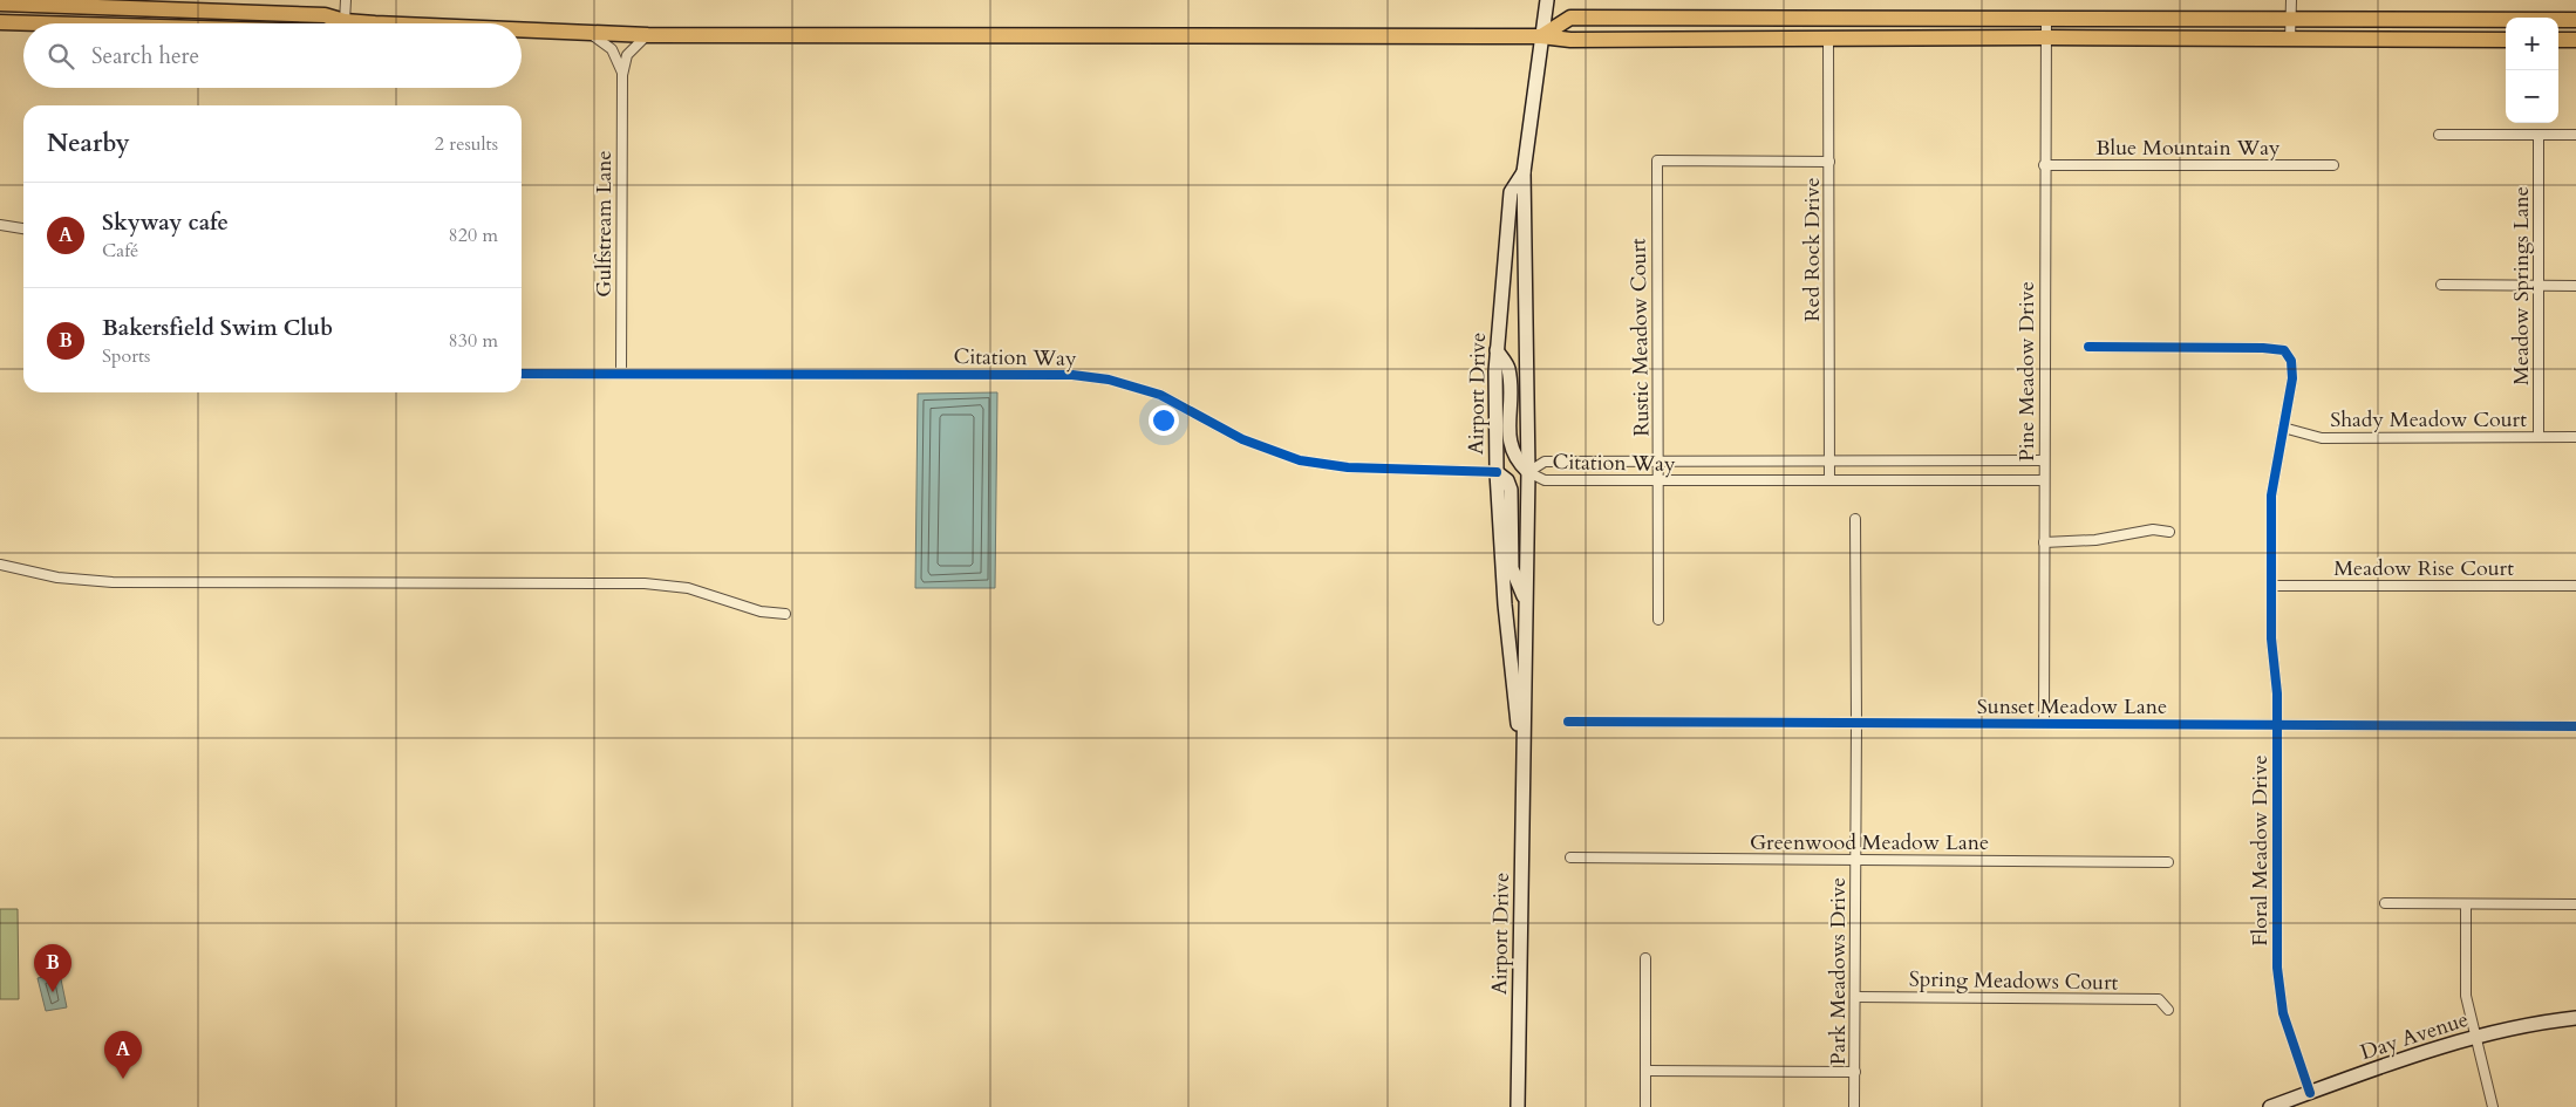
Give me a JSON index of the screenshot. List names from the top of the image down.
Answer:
{
  "streets": {
    "main road": ["Airport Drive", "Day Avenue"],
    "street": [
      "Blue Mountain Way",
      "Gulfstream Lane",
      "Red Rock Drive",
      "Meadow Springs Lane",
      "Rustic Meadow Court",
      "Citation Way",
      "Pine Meadow Drive",
      "Shady Meadow Court",
      "Meadow Rise Court",
      "Sunset Meadow Lane",
      "Greenwood Meadow Lane",
      "Floral Meadow Drive",
      "Park Meadows Drive",
      "Spring Meadows Court"
    ]
  },
  "crossings": [
    ["Blue Mountain Way", "Pine Meadow Drive"],
    ["Gulfstream Lane", "Citation Way"],
    ["Red Rock Drive", "Rustic Meadow Court"],
    ["Red Rock Drive", "Citation Way"],
    ["Meadow Springs Lane", "Shady Meadow Court"],
    ["Rustic Meadow Court", "Citation Way"],
    ["Citation Way", "Pine Meadow Drive"],
    ["Citation Way", "Airport Drive"],
    ["Pine Meadow Drive", "Sunset Meadow Lane"],
    ["Shady Meadow Court", "Floral Meadow Drive"],
    ["Meadow Rise Court", "Floral Meadow Drive"],
    ["Sunset Meadow Lane", "Floral Meadow Drive"],
    ["Sunset Meadow Lane", "Park Meadows Drive"],
    ["Greenwood Meadow Lane", "Park Meadows Drive"],
    ["Floral Meadow Drive", "Day Avenue"],
    ["Park Meadows Drive", "Spring Meadows Court"]
  ],
  "page": {
    "map_buttons": ["+", "−"],
    "search": "Search here",
    "heading": ["Nearby", "2 results"],
    "list": [
      {
        "mark": "A",
        "name": "Skyway cafe",
        "note": "Café",
        "value": "820 m"
      },
      {
        "mark": "B",
        "name": "Bakersfield Swim Club",
        "note": "Sports",
        "value": "830 m"
      }
    ],
    "pins": ["B", "A"]
  }
}
